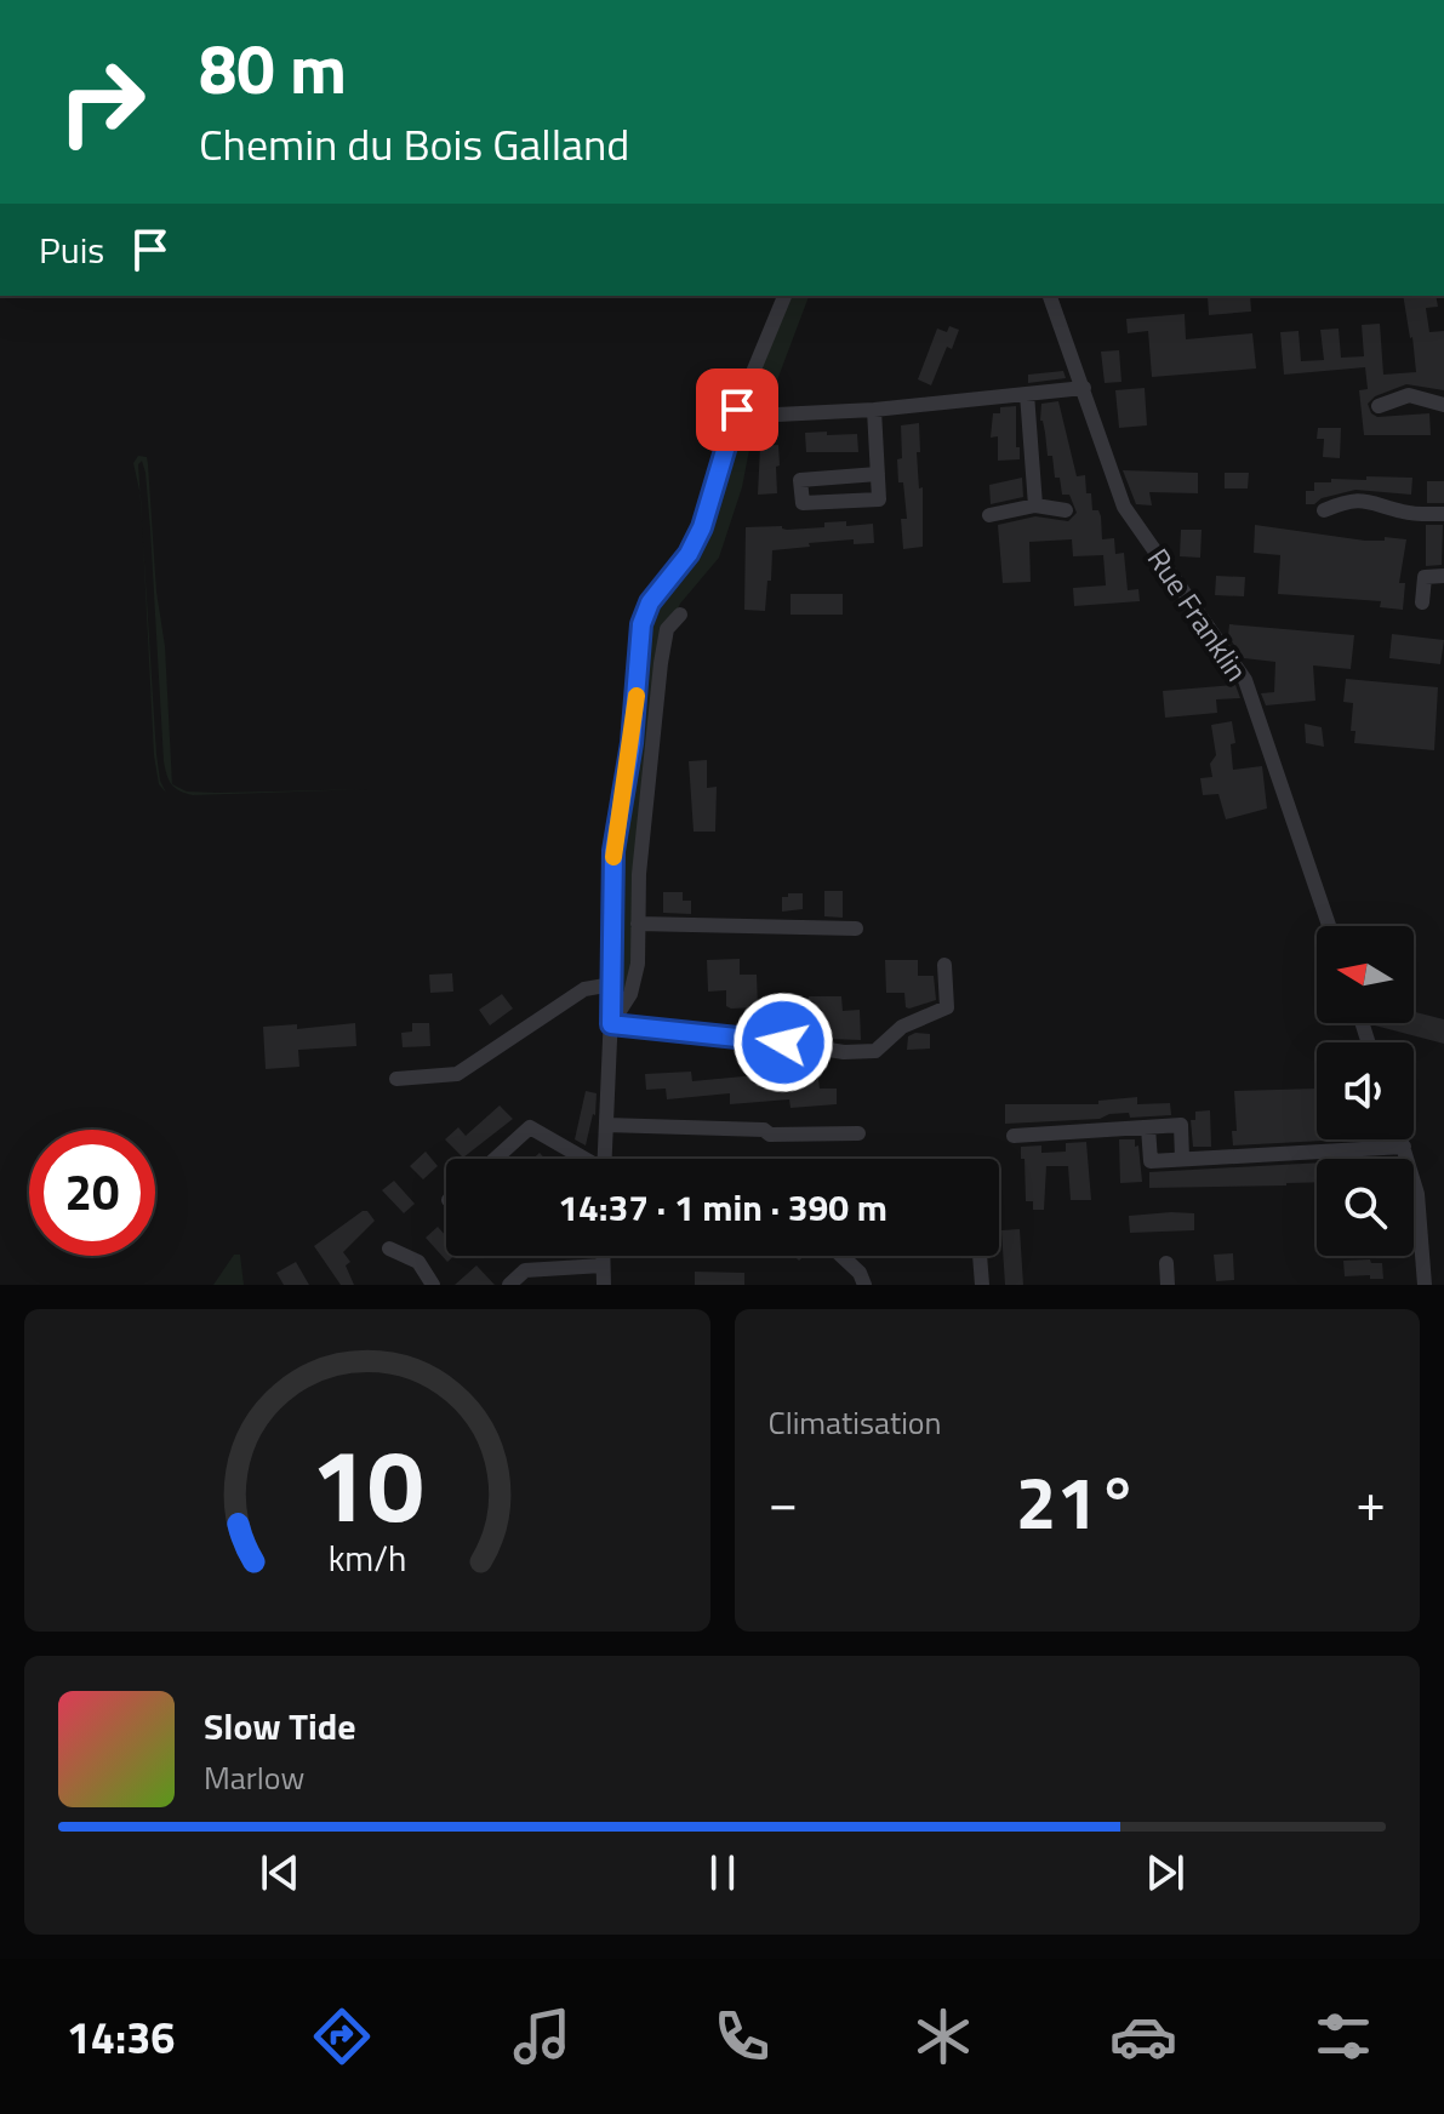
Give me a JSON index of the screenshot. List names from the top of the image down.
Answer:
{
  "streets": {
    "street": ["Rue Franklin"]
  },
  "north": "left",
  "page": {
    "turn": ["80 m", "Chemin du Bois Galland"],
    "then": "Puis",
    "limit": "20",
    "trip": "14:37 · 1 min · 390 m",
    "tile": "Climatisation",
    "heat": ["−", "21°", "+"],
    "song": ["Slow Tide", "Marlow"],
    "tabs": "14:36",
    "gauge": ["10", "km/h"]
  }
}
